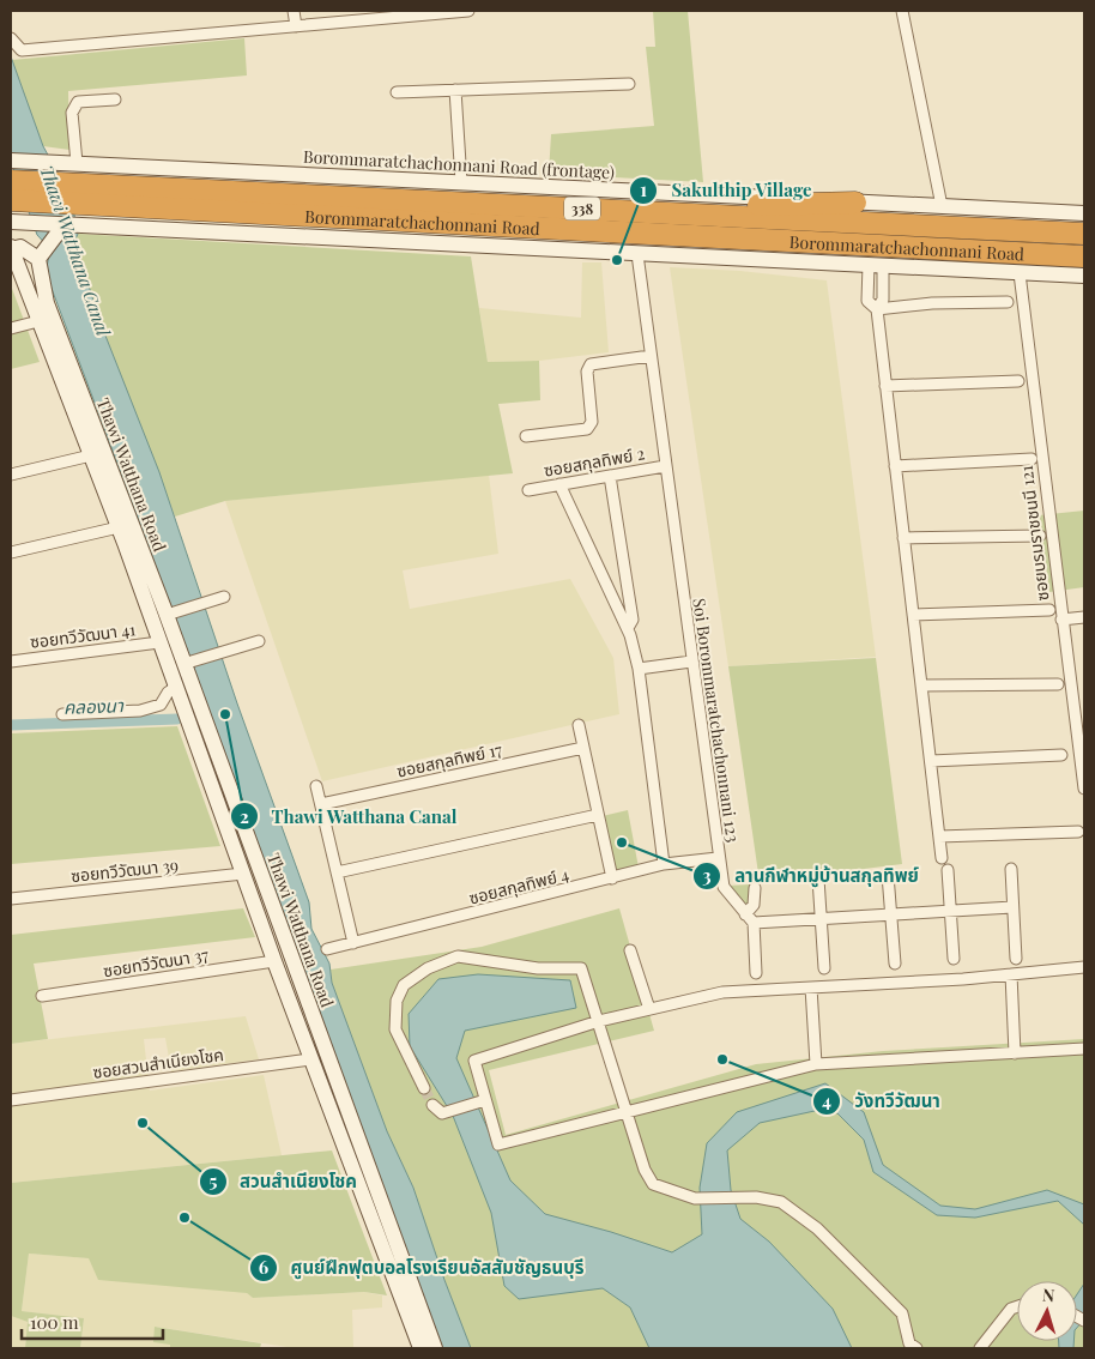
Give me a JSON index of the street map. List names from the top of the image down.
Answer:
{
  "streets": {
    "highway": ["338", "Borommaratchachonnani Road"],
    "main road": ["Borommaratchachonnani Road (frontage)", "Thawi Watthana Road"],
    "street": [
      "ซอยสกุลทิพย์ 2",
      "ซอยบรมราชชนนี 121",
      "ซอยทวีวัฒนา 41",
      "Soi Borommaratchachonnani 123",
      "ซอยสกุลทิพย์ 17",
      "ซอยทวีวัฒนา 39",
      "ซอยสกุลทิพย์ 4",
      "ซอยทวีวัฒนา 37",
      "ซอยสวนสำเนียงโชค"
    ]
  },
  "crossings": [
    ["Borommaratchachonnani Road (frontage)", "Borommaratchachonnani Road"],
    ["ซอยสกุลทิพย์ 2", "Soi Borommaratchachonnani 123"],
    ["Thawi Watthana Road", "ซอยทวีวัฒนา 41"],
    ["Thawi Watthana Road", "ซอยทวีวัฒนา 39"],
    ["Thawi Watthana Road", "ซอยทวีวัฒนา 37"],
    ["Thawi Watthana Road", "ซอยสวนสำเนียงโชค"],
    ["Soi Borommaratchachonnani 123", "ซอยสกุลทิพย์ 4"]
  ],
  "water": ["Thawi Watthana Canal", "คลองนา"],
  "places": [
    "Sakulthip Village",
    "Thawi Watthana Canal",
    "ลานกีฬาหมู่บ้านสกุลทิพย์",
    "วังทวีวัฒนา",
    "สวนสำเนียงโชค",
    "ศูนย์ฝึกฟุตบอลโรงเรียนอัสสัมชัญธนบุรี"
  ],
  "scale_bar": "100 m",
  "north": "top"
}
